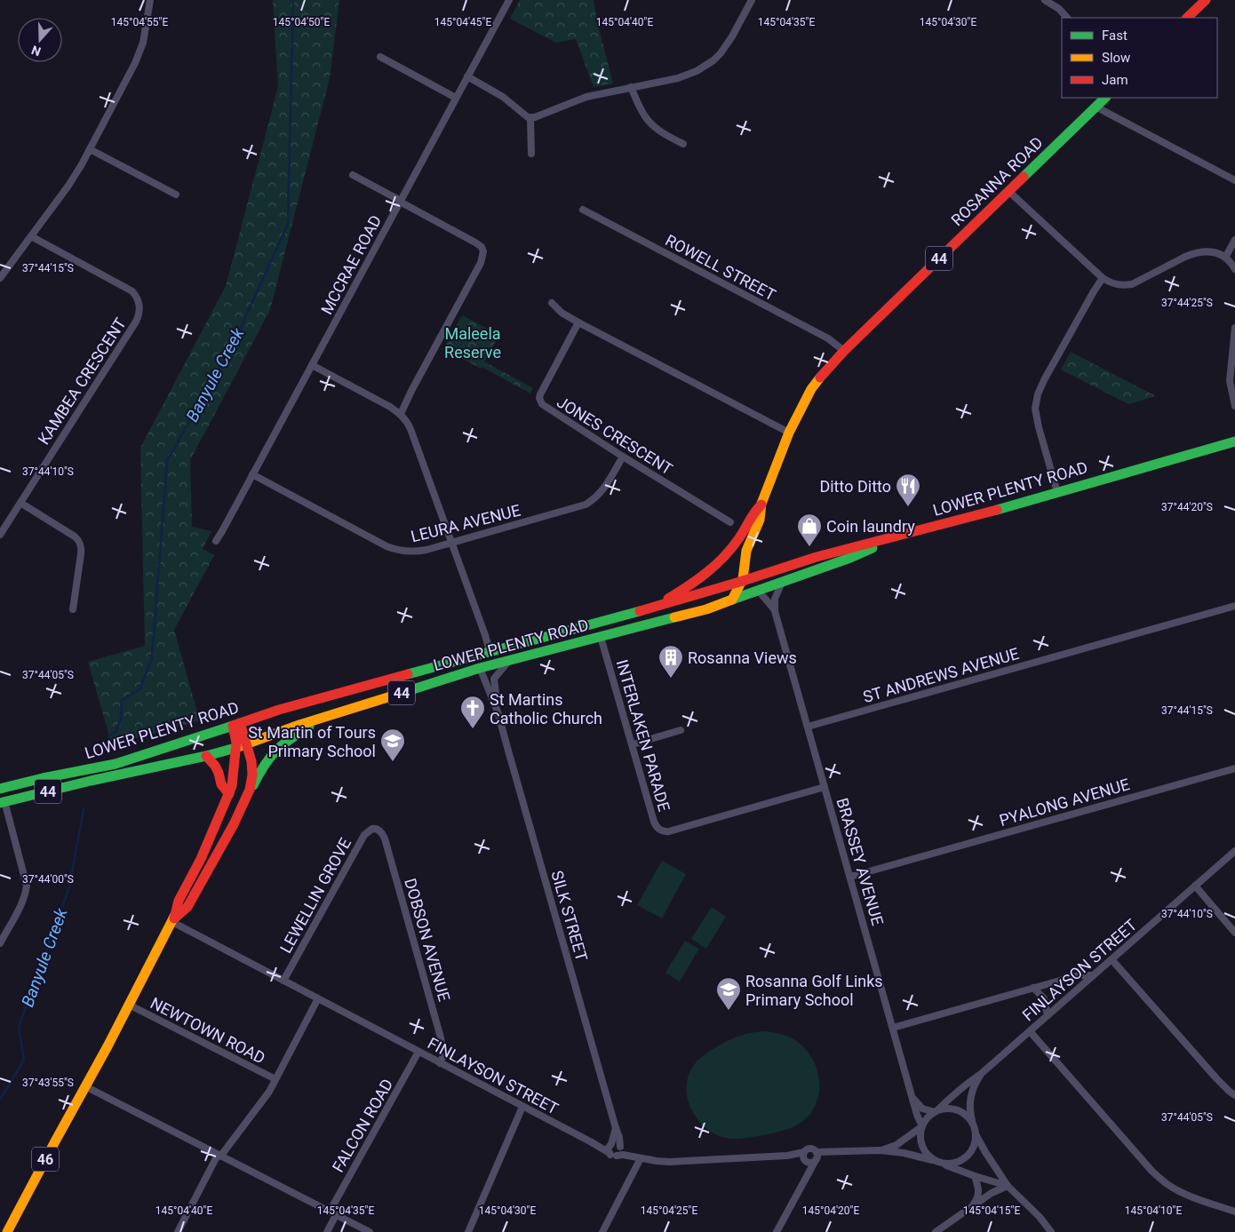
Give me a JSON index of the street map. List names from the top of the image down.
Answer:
{
  "streets": {
    "main road": [
      "ROSANNA ROAD",
      "44",
      "LOWER PLENTY ROAD",
      "46"
    ],
    "street": [
      "MCCRAE ROAD",
      "ROWELL STREET",
      "KAMBEA CRESCENT",
      "JONES CRESCENT",
      "LEURA AVENUE",
      "ST ANDREWS AVENUE",
      "INTERLAKEN PARADE",
      "PYALONG AVENUE",
      "BRASSEY AVENUE",
      "LEWELLIN GROVE",
      "SILK STREET",
      "DOBSON AVENUE",
      "FINLAYSON STREET",
      "NEWTOWN ROAD",
      "FALCON ROAD"
    ]
  },
  "crossings": [
    ["ROSANNA ROAD", "ROWELL STREET"],
    ["ROSANNA ROAD", "LOWER PLENTY ROAD"],
    ["MCCRAE ROAD", "LEURA AVENUE"],
    ["JONES CRESCENT", "LEURA AVENUE"],
    ["LOWER PLENTY ROAD", "INTERLAKEN PARADE"],
    ["LOWER PLENTY ROAD", "BRASSEY AVENUE"],
    ["LOWER PLENTY ROAD", "SILK STREET"],
    ["LOWER PLENTY ROAD", "46"],
    ["ST ANDREWS AVENUE", "BRASSEY AVENUE"],
    ["INTERLAKEN PARADE", "BRASSEY AVENUE"],
    ["PYALONG AVENUE", "BRASSEY AVENUE"],
    ["BRASSEY AVENUE", "FINLAYSON STREET"],
    ["LEWELLIN GROVE", "DOBSON AVENUE"],
    ["LEWELLIN GROVE", "FINLAYSON STREET"],
    ["SILK STREET", "FINLAYSON STREET"],
    ["DOBSON AVENUE", "FINLAYSON STREET"],
    ["FINLAYSON STREET", "FALCON ROAD"],
    ["FINLAYSON STREET", "46"],
    ["NEWTOWN ROAD", "46"]
  ],
  "water": ["Banyule Creek"],
  "parks": ["Maleela Reserve"],
  "places": {
    "restaurant": ["Ditto Ditto"],
    "shop": ["Coin laundry"],
    "building": ["Rosanna Views"],
    "church": ["St Martins Catholic Church"],
    "school or university": ["St Martin of Tours Primary School", "Rosanna Golf Links Primary School"]
  },
  "legend": ["Fast", "Slow", "Jam"],
  "north": "bottom",
  "coordinates": [
    "145°04'55\"E",
    "145°04'50\"E",
    "145°04'45\"E",
    "145°04'40\"E",
    "145°04'35\"E",
    "145°04'30\"E",
    "37°44'15\"S",
    "37°44'25\"S",
    "37°44'10\"S",
    "37°44'20\"S",
    "37°44'05\"S",
    "37°44'00\"S",
    "37°43'55\"S",
    "145°04'25\"E",
    "145°04'20\"E",
    "145°04'15\"E",
    "145°04'10\"E"
  ]
}
